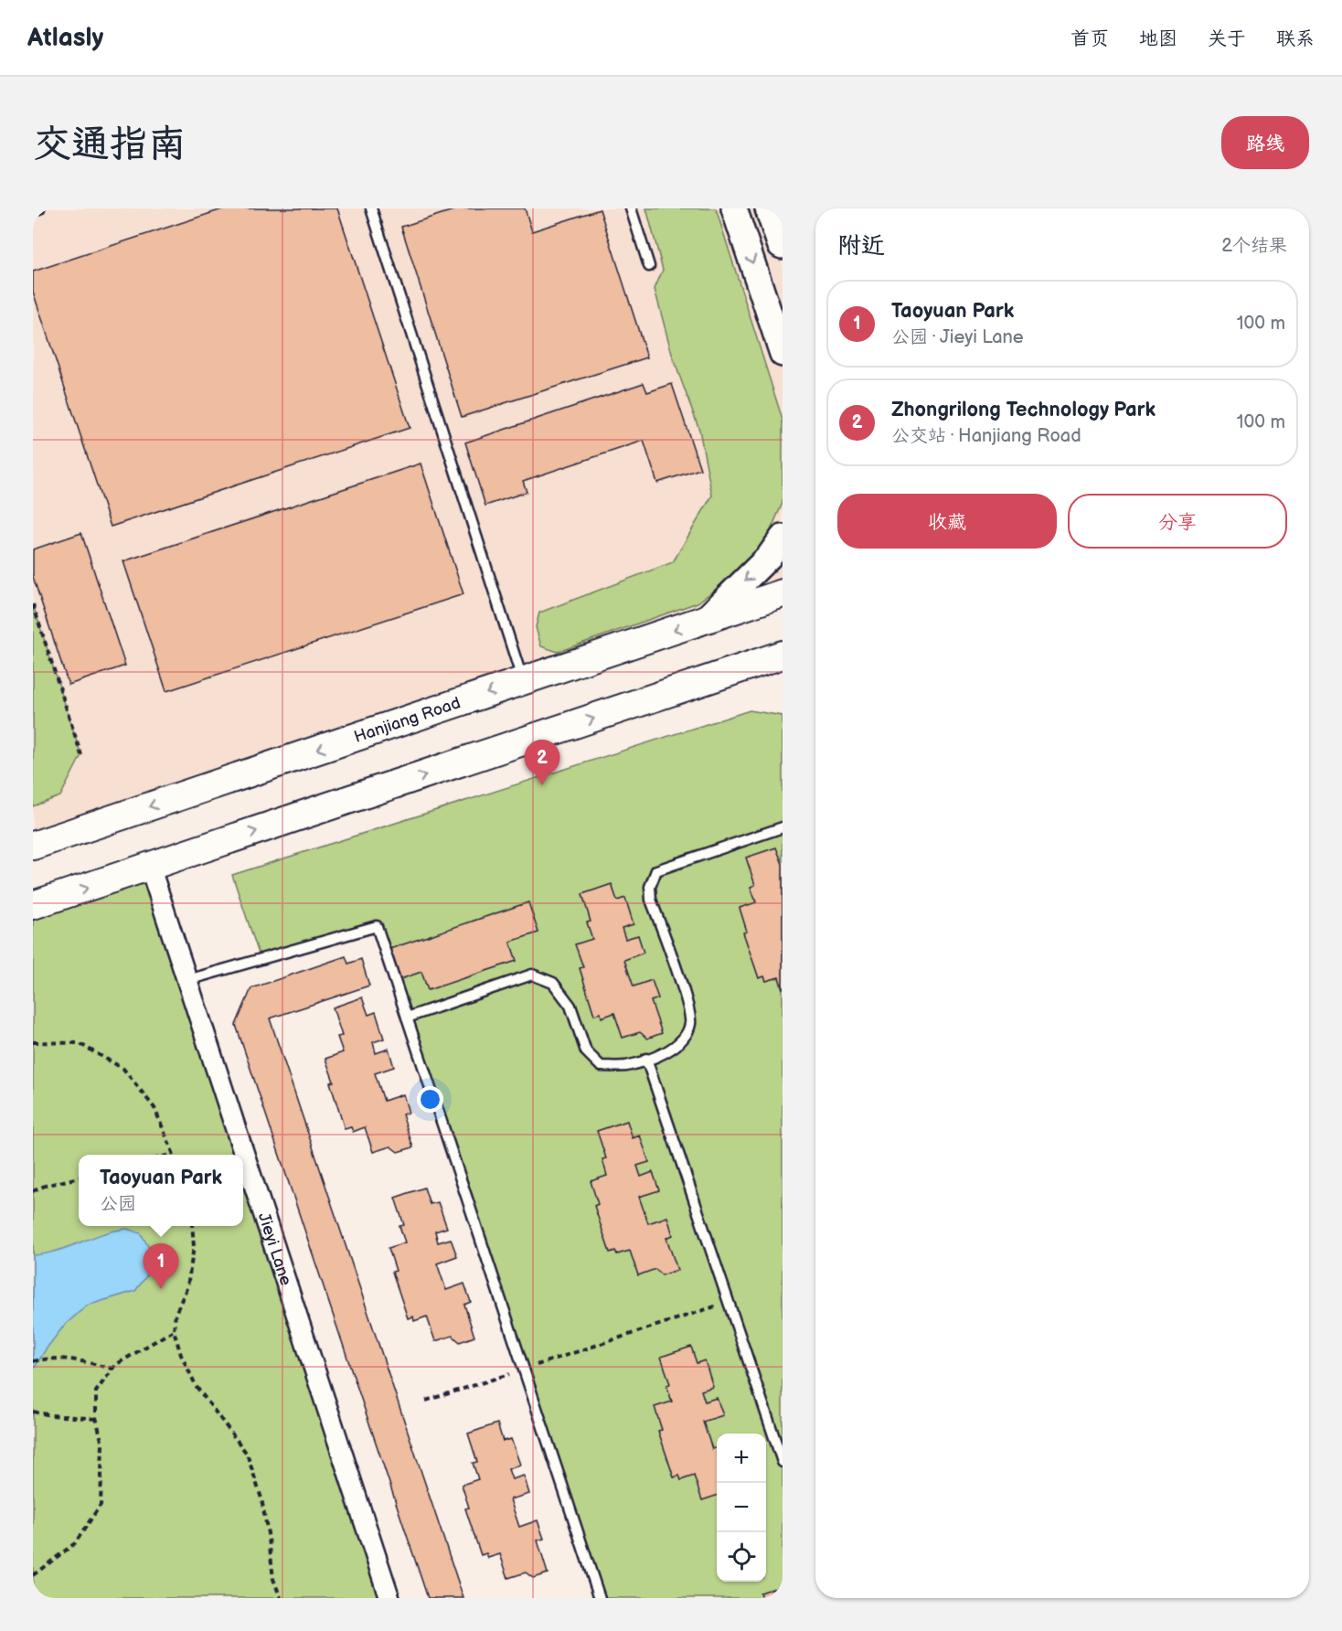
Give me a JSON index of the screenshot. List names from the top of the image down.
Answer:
{
  "streets": {
    "main road": ["Hanjiang Road"],
    "street": ["Jieyi Lane"]
  },
  "page": {
    "header": "Atlasly",
    "nav": [
      "首页",
      "地图",
      "关于",
      "联系"
    ],
    "buttons": [
      "路线",
      ["收藏", "分享"]
    ],
    "title": "交通指南",
    "heading": ["附近", "2个结果"],
    "list": [
      {
        "mark": "1",
        "name": "Taoyuan Park",
        "note": "公园 · Jieyi Lane",
        "value": "100 m"
      },
      {
        "mark": "2",
        "name": "Zhongrilong Technology Park",
        "note": "公交站 · Hanjiang Road",
        "value": "100 m"
      }
    ],
    "pins": ["2", "1"],
    "popup": ["Taoyuan Park", "公园"],
    "map_buttons": ["+", "−"]
  }
}
